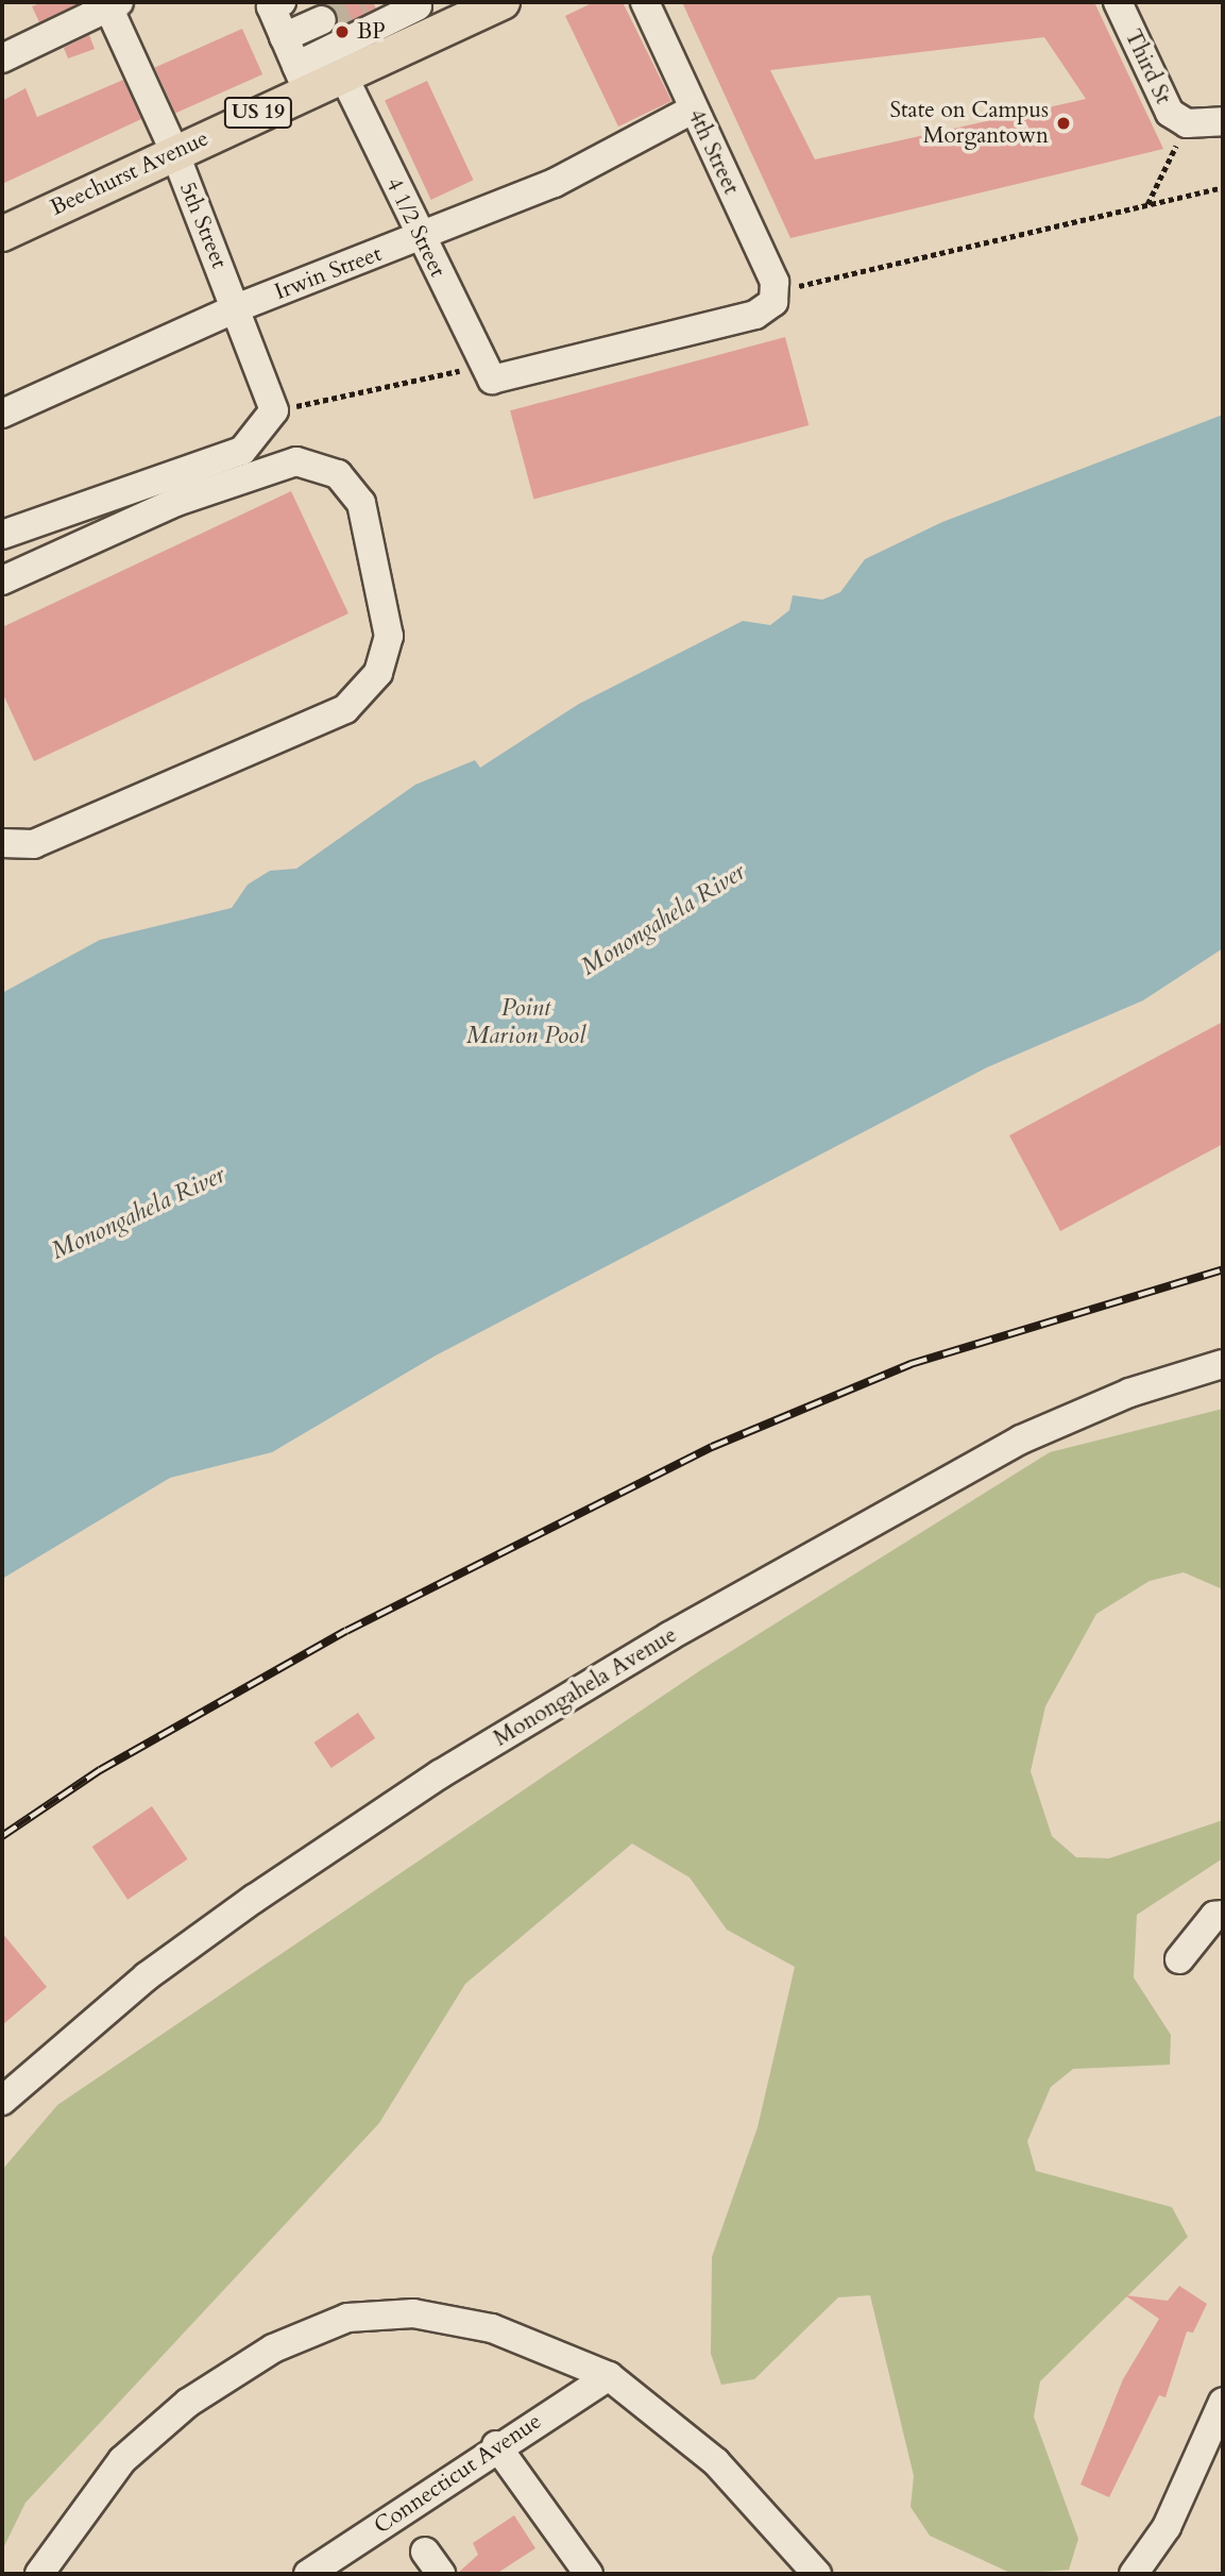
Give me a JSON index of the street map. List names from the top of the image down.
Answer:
{
  "streets": {
    "main road": ["US 19", "Beechurst Avenue"],
    "street": [
      "Third St",
      "4th Street",
      "5th Street",
      "4 1/2 Street",
      "Irwin Street",
      "Monongahela Avenue",
      "Connecticut Avenue"
    ]
  },
  "crossings": [
    ["4th Street", "4 1/2 Street"],
    ["4th Street", "Irwin Street"],
    ["Beechurst Avenue", "5th Street"],
    ["Beechurst Avenue", "4 1/2 Street"],
    ["5th Street", "Irwin Street"],
    ["4 1/2 Street", "Irwin Street"]
  ],
  "water": ["Monongahela River", "Point Marion Pool"],
  "places": ["BP", "State on Campus Morgantown"]
}
